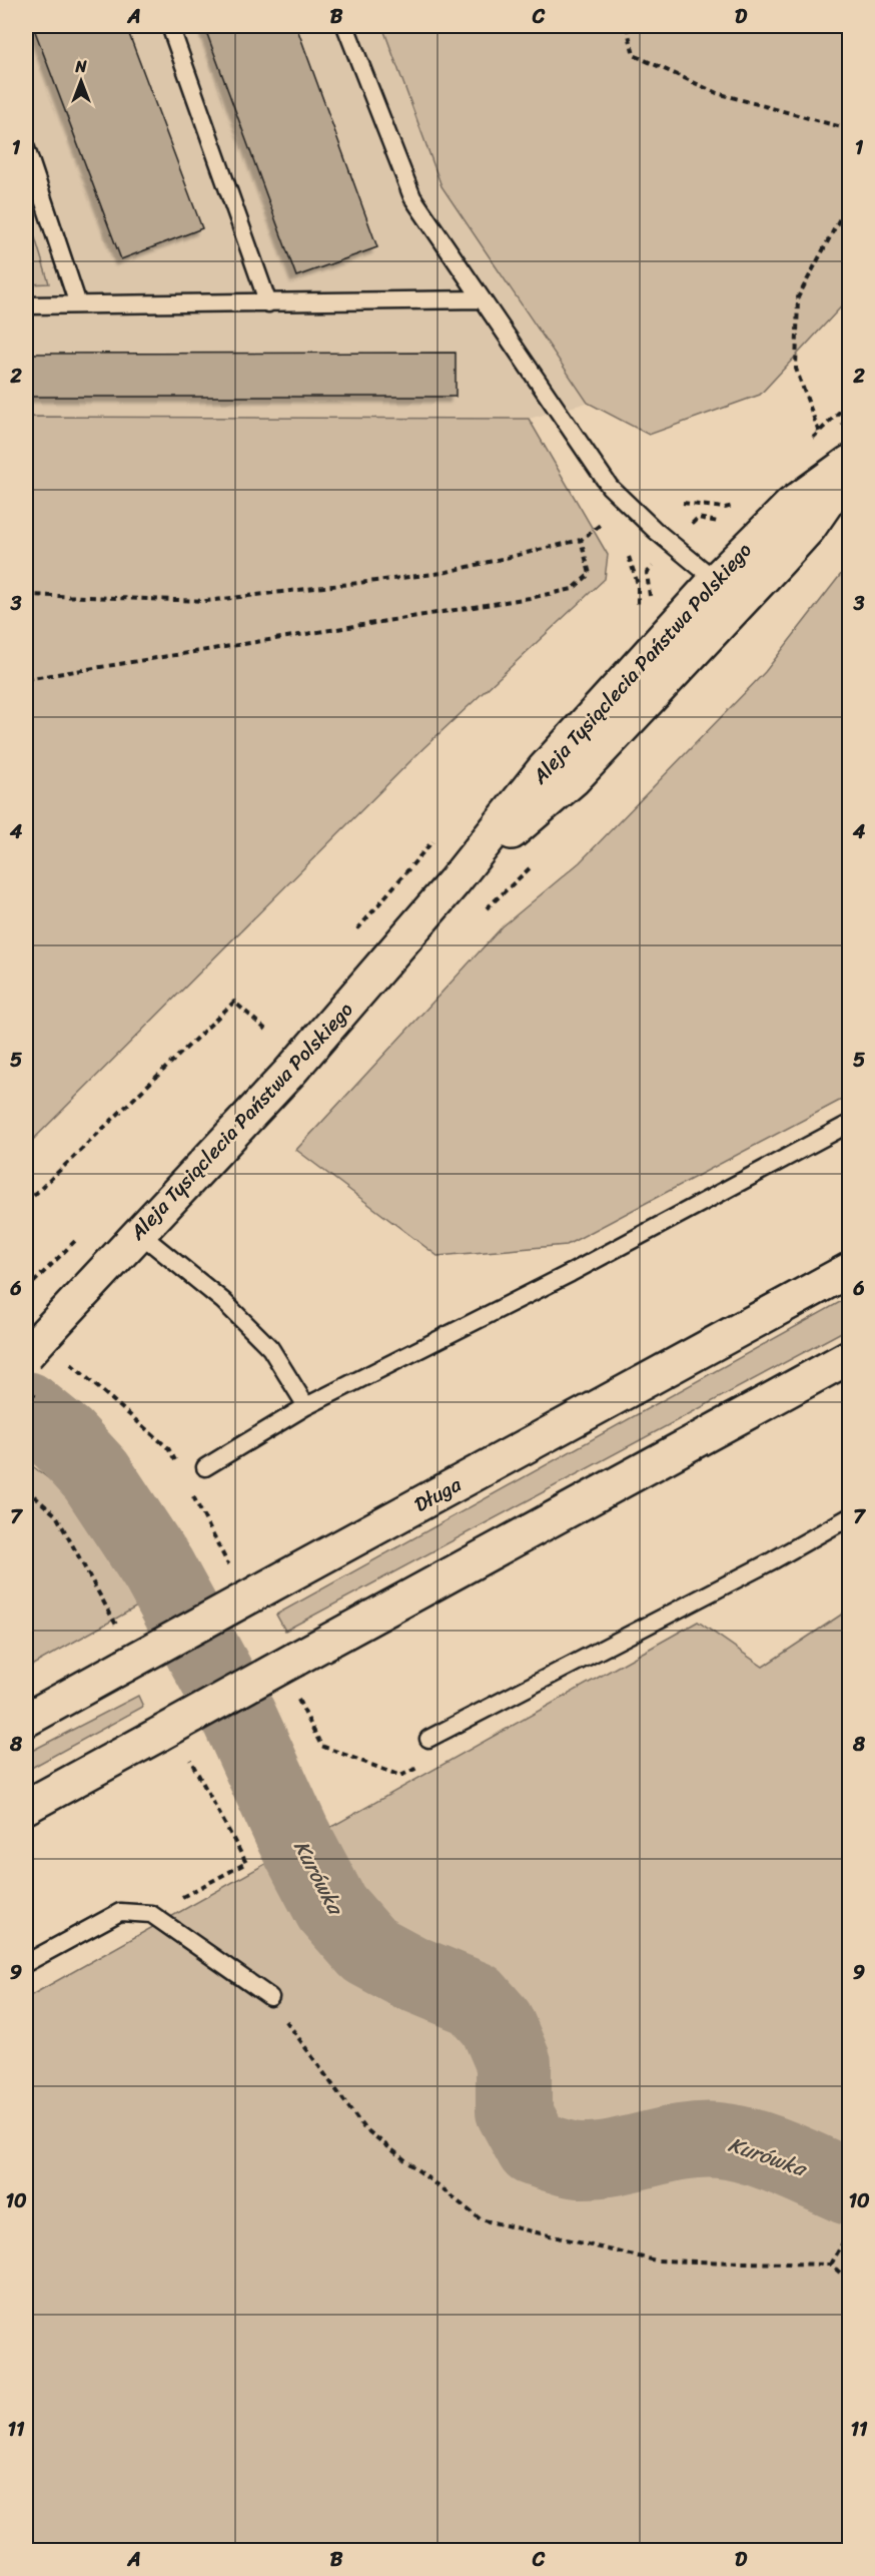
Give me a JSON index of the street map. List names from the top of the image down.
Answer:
{
  "streets": {
    "main road": ["Aleja Tysiąclecia Państwa Polskiego", "Długa"]
  },
  "water": ["Kurówka"],
  "north": "top",
  "grid": {
    "columns": [
      "A",
      "B",
      "C",
      "D"
    ],
    "rows": [
      "1",
      "2",
      "3",
      "4",
      "5",
      "6",
      "7",
      "8",
      "9",
      "10",
      "11"
    ]
  }
}
